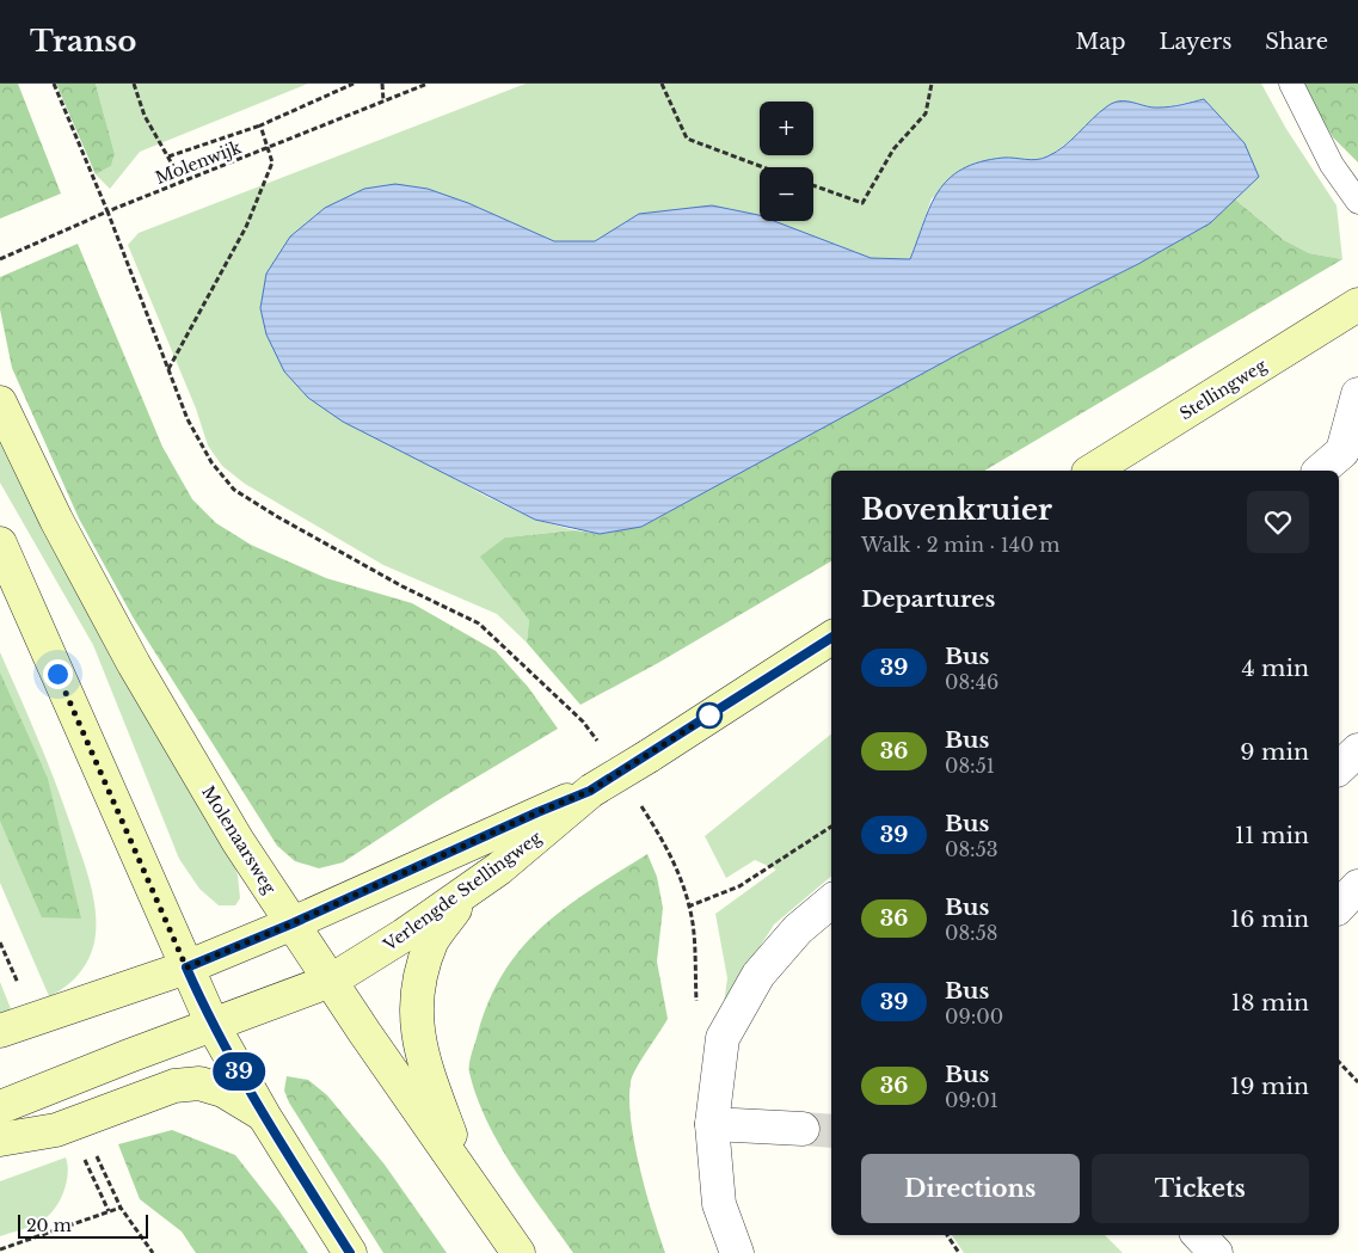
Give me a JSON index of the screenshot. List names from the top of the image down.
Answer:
{
  "streets": {
    "street": ["Stellingweg", "Molenaarsweg", "Verlengde Stellingweg"],
    "path": ["Molenwijk"]
  },
  "crossings": [
    ["Molenaarsweg", "Verlengde Stellingweg"]
  ],
  "lines": ["bus line 39"],
  "scale_bar": "20 m",
  "page": {
    "header": "Transo",
    "nav": ["Map", "Layers", "Share"],
    "on_map": "39",
    "map_buttons": ["+", "−"],
    "heading": [
      ["Bovenkruier", "Walk · 2 min · 140 m"],
      "Departures"
    ],
    "list": [
      {
        "mark": "39",
        "name": "Bus",
        "note": "08:46",
        "value": "4 min"
      },
      {
        "mark": "36",
        "name": "Bus",
        "note": "08:51",
        "value": "9 min"
      },
      {
        "mark": "39",
        "name": "Bus",
        "note": "08:53",
        "value": "11 min"
      },
      {
        "mark": "36",
        "name": "Bus",
        "note": "08:58",
        "value": "16 min"
      },
      {
        "mark": "39",
        "name": "Bus",
        "note": "09:00",
        "value": "18 min"
      },
      {
        "mark": "36",
        "name": "Bus",
        "note": "09:01",
        "value": "19 min"
      }
    ],
    "buttons": ["Directions", "Tickets"],
    "scale": "20 m"
  }
}
